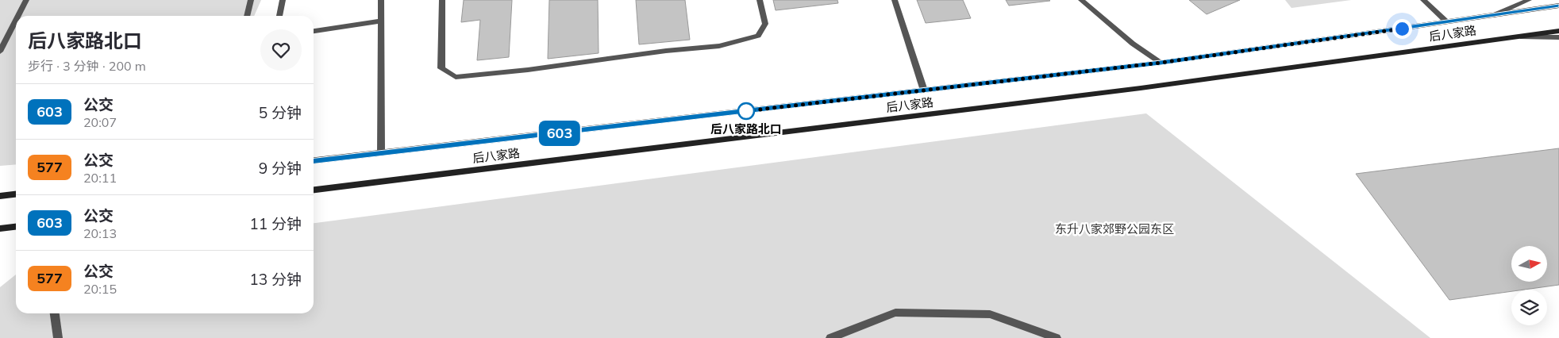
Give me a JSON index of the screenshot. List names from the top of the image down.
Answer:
{
  "streets": {
    "main road": ["后八家路"]
  },
  "parks": ["东升八家郊野公园东区"],
  "places": ["后八家路北口"],
  "lines": ["bus line 603"],
  "north": "right",
  "page": {
    "on_map": "603",
    "heading": ["后八家路北口", "步行 · 3 分钟 · 200 m"],
    "list": [
      {
        "mark": "603",
        "name": "公交",
        "note": "20:07",
        "value": "5 分钟"
      },
      {
        "mark": "577",
        "name": "公交",
        "note": "20:11",
        "value": "9 分钟"
      },
      {
        "mark": "603",
        "name": "公交",
        "note": "20:13",
        "value": "11 分钟"
      },
      {
        "mark": "577",
        "name": "公交",
        "note": "20:15",
        "value": "13 分钟"
      }
    ]
  }
}
